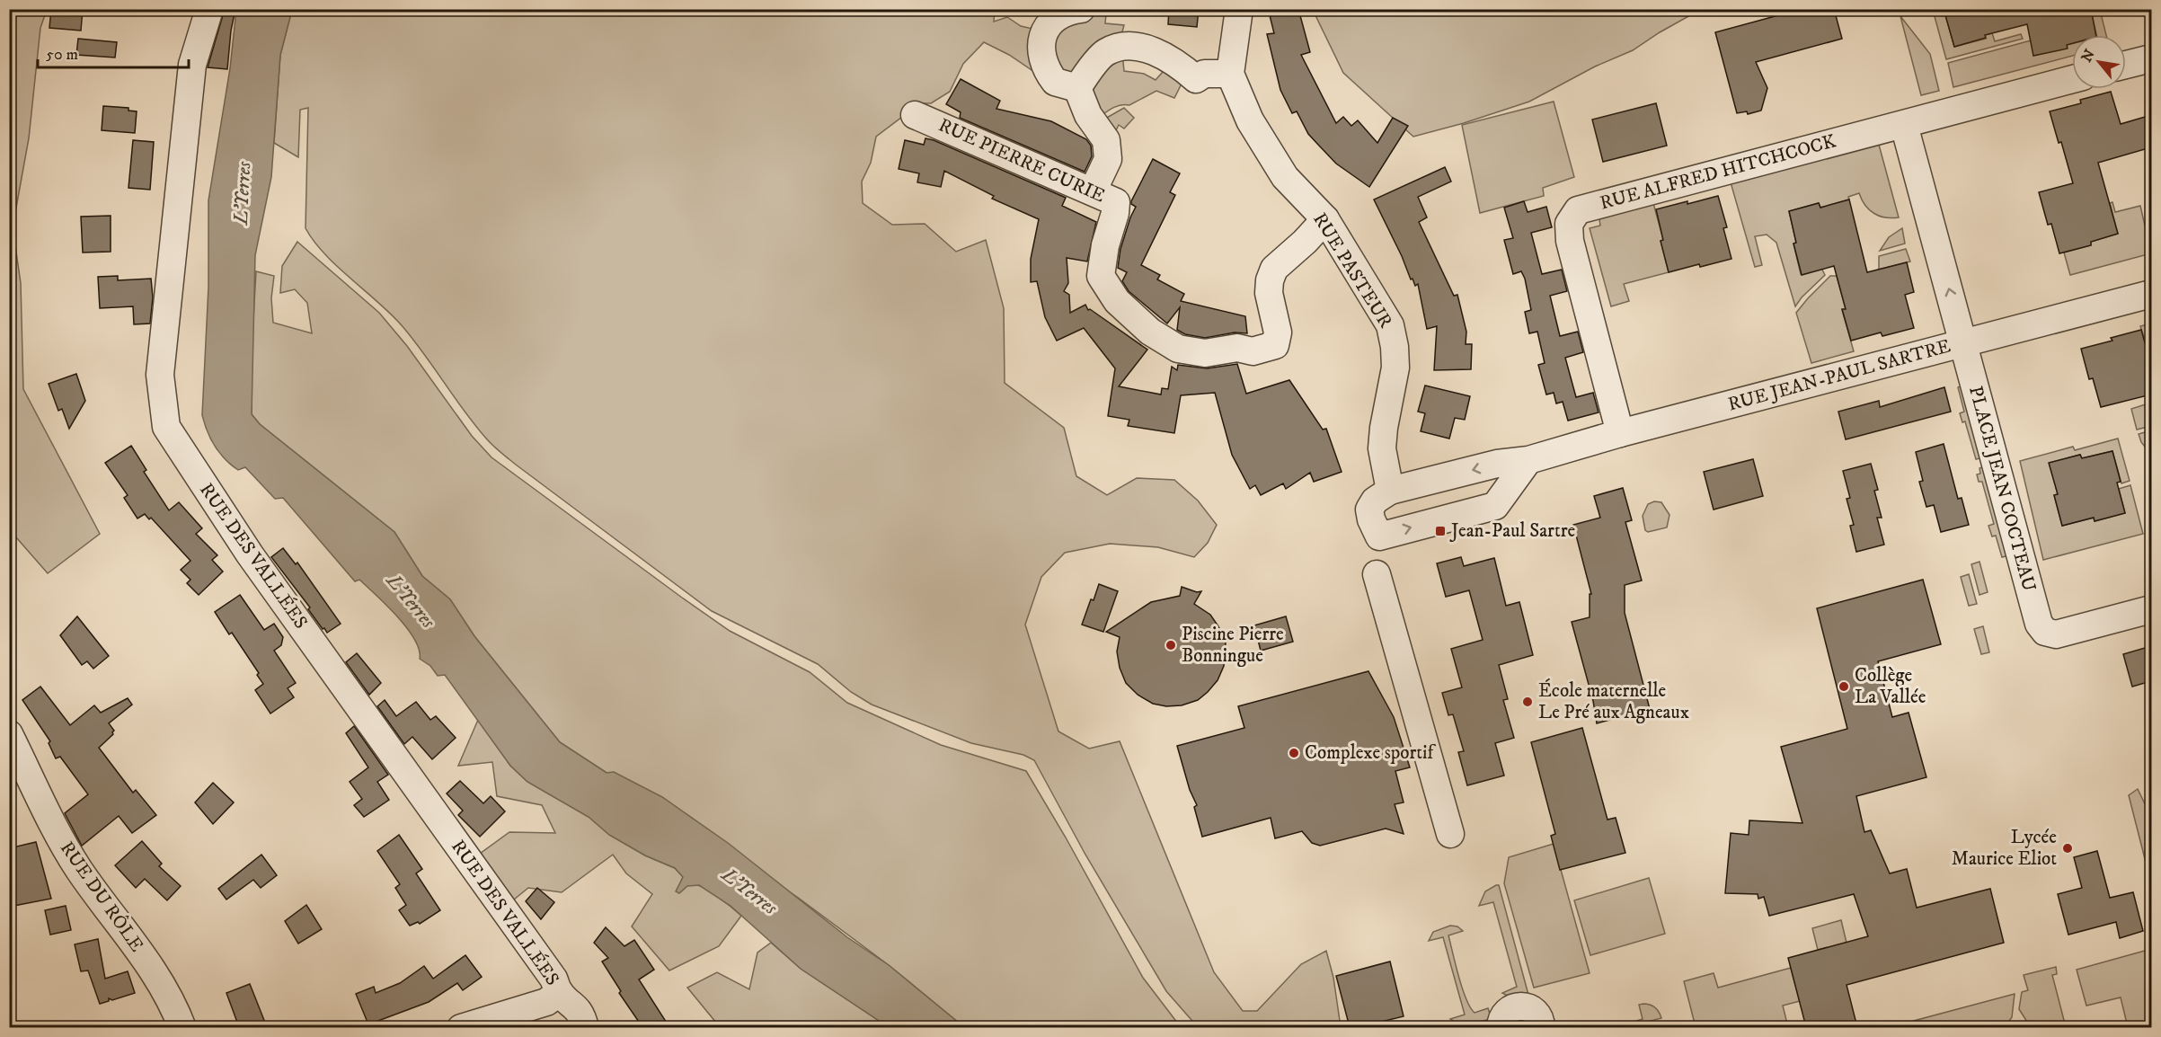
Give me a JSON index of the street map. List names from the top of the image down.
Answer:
{
  "streets": {
    "street": [
      "RUE PIERRE CURIE",
      "RUE ALFRED HITCHCOCK",
      "RUE PASTEUR",
      "RUE JEAN-PAUL SARTRE",
      "PLACE JEAN COCTEAU",
      "RUE DES VALLÉES",
      "RUE DU RÔLE"
    ]
  },
  "crossings": [
    ["RUE PIERRE CURIE", "RUE PASTEUR"],
    ["RUE ALFRED HITCHCOCK", "RUE JEAN-PAUL SARTRE"],
    ["RUE ALFRED HITCHCOCK", "PLACE JEAN COCTEAU"],
    ["RUE PASTEUR", "RUE JEAN-PAUL SARTRE"],
    ["RUE JEAN-PAUL SARTRE", "PLACE JEAN COCTEAU"]
  ],
  "one_way": ["PLACE JEAN COCTEAU"],
  "water": ["L'Yerres"],
  "places": {
    "transit": ["Jean-Paul Sartre"],
    "other": [
      "Piscine Pierre Bonningue",
      "Collège La Vallée",
      "École maternelle Le Pré aux Agneaux",
      "Complexe sportif",
      "Lycée Maurice Eliot"
    ]
  },
  "scale_bar": "50 m",
  "north": "top left"
}
